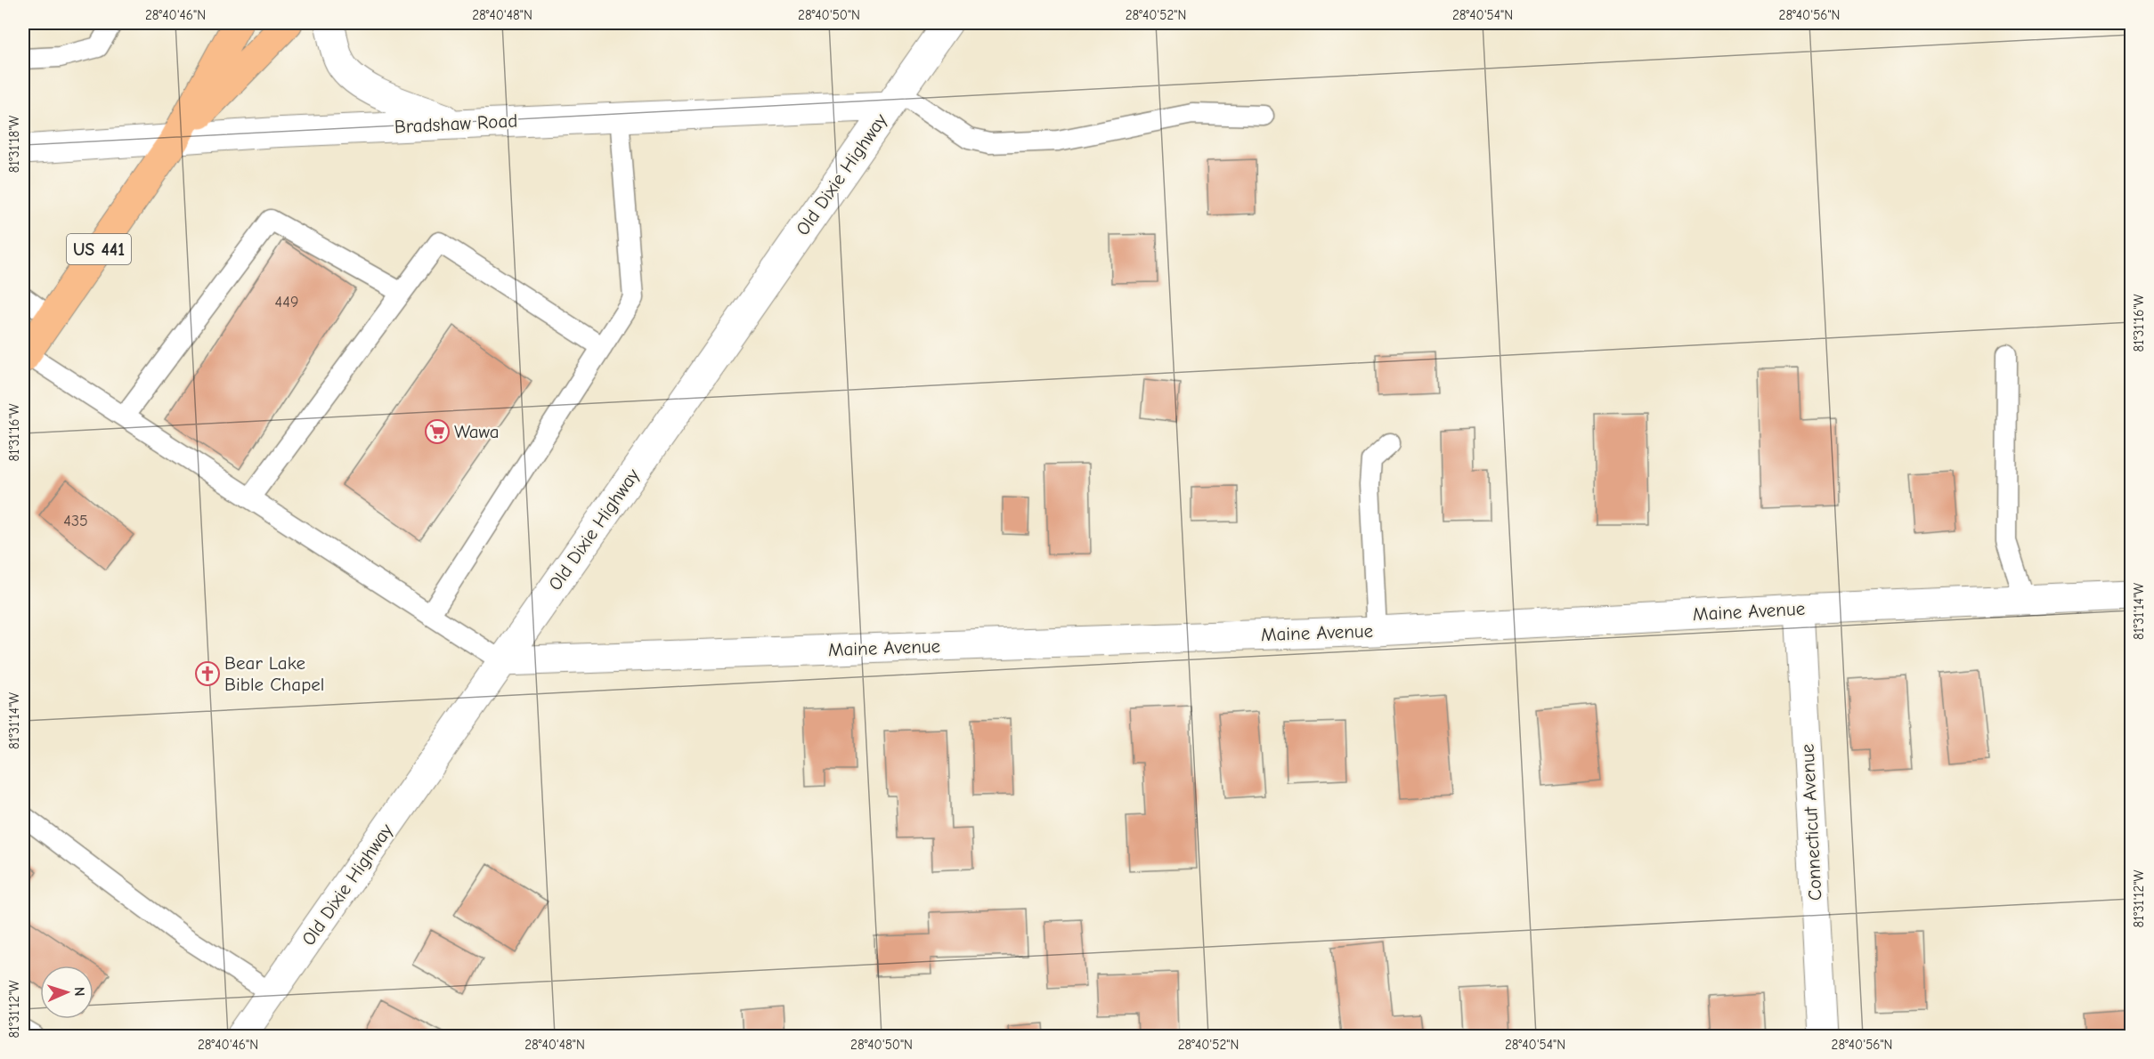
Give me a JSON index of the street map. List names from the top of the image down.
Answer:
{
  "streets": {
    "main road": ["US 441"],
    "street": [
      "Bradshaw Road",
      "Old Dixie Highway",
      "Maine Avenue",
      "Connecticut Avenue"
    ]
  },
  "crossings": [
    ["Bradshaw Road", "Old Dixie Highway"],
    ["Bradshaw Road", "US 441"],
    ["Old Dixie Highway", "Maine Avenue"],
    ["Maine Avenue", "Connecticut Avenue"]
  ],
  "places": {
    "supermarket": ["Wawa"],
    "church": ["Bear Lake Bible Chapel"]
  },
  "house_numbers": ["449", "435"],
  "north": "right",
  "coordinates": [
    "28°40'46\"N",
    "28°40'48\"N",
    "28°40'50\"N",
    "28°40'52\"N",
    "28°40'54\"N",
    "28°40'56\"N",
    "81°31'18\"W",
    "81°31'16\"W",
    "81°31'14\"W",
    "81°31'12\"W"
  ]
}
